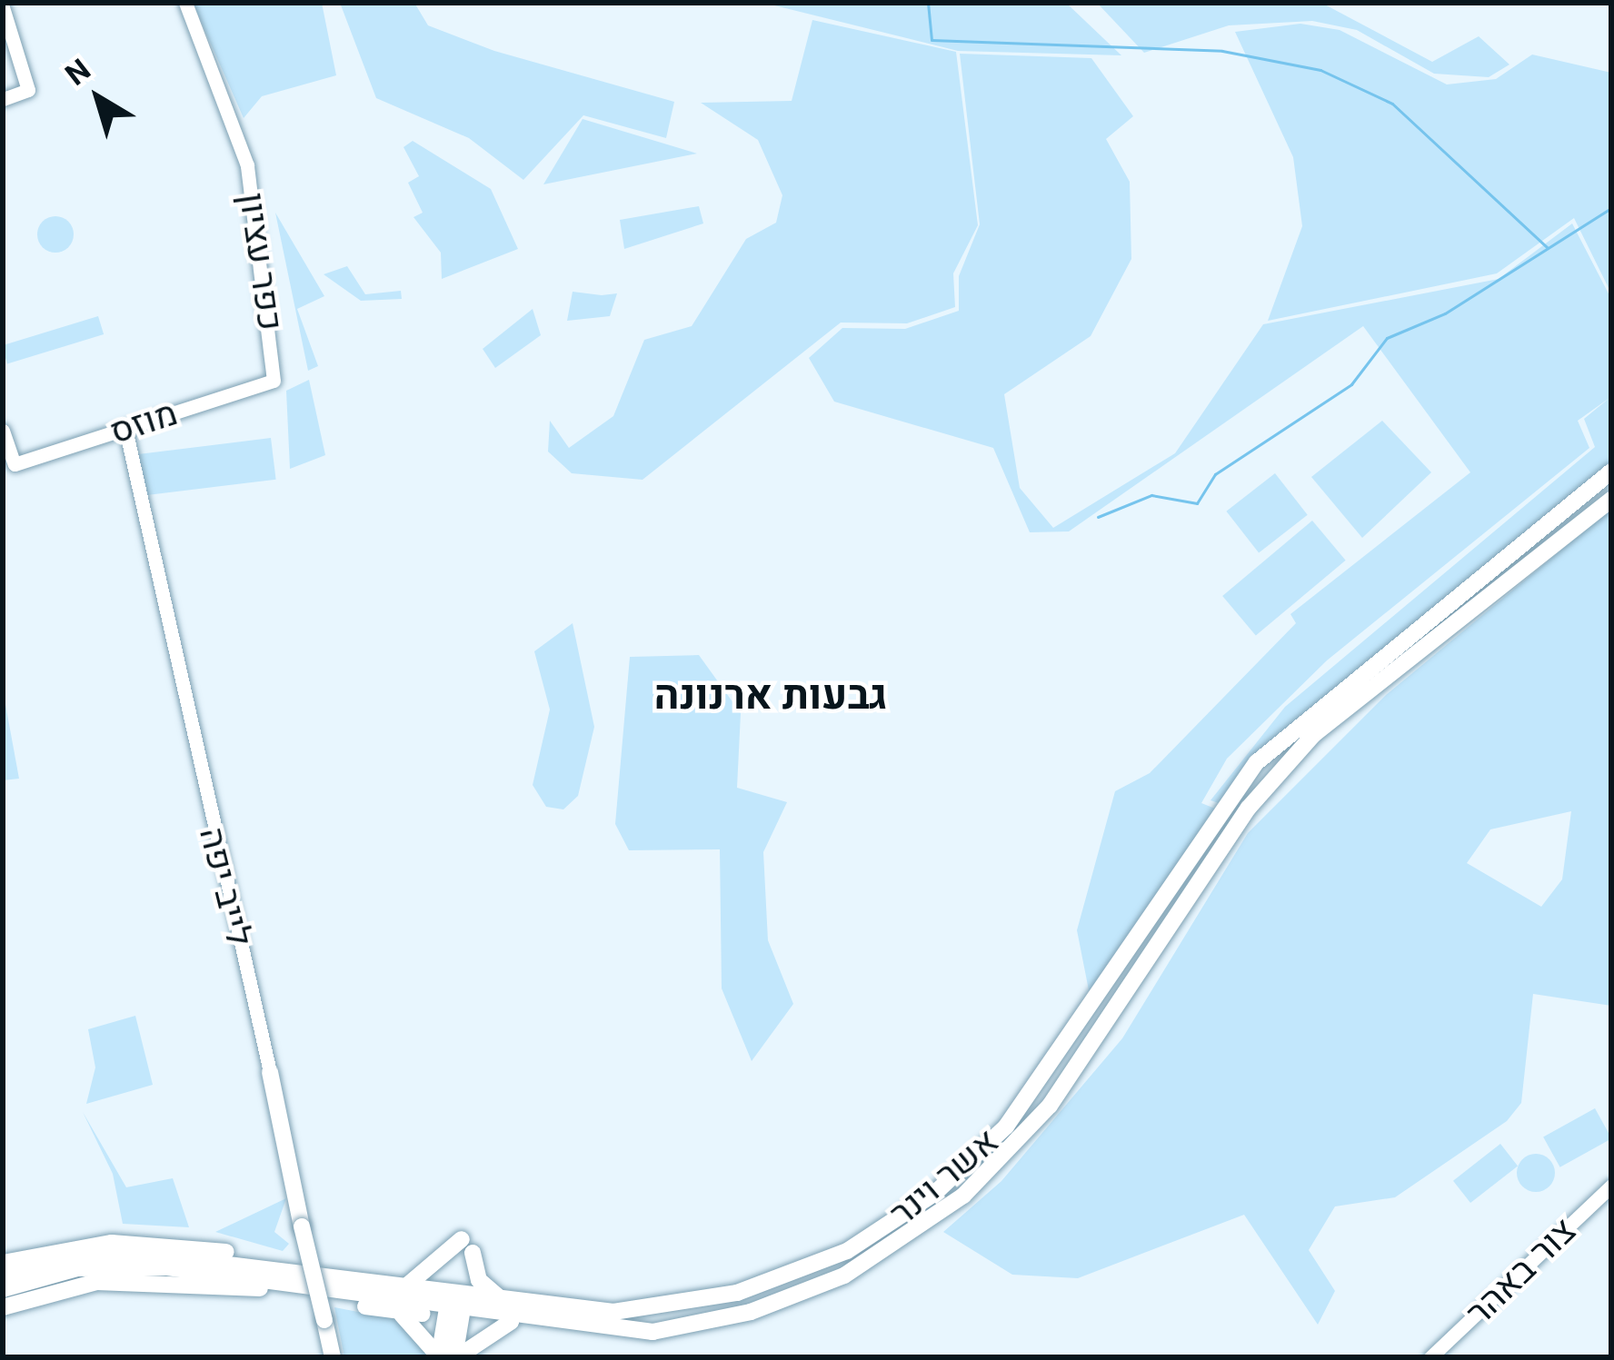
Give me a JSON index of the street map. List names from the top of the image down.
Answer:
{
  "streets": {
    "main road": ["לייב יפה", "אשר וינר"],
    "street": ["כפר עציון", "מוזס", "צור באהר"]
  },
  "crossings": [
    ["כפר עציון", "מוזס"],
    ["מוזס", "לייב יפה"]
  ],
  "districts": ["גבעות ארנונה"],
  "north": "top left"
}
